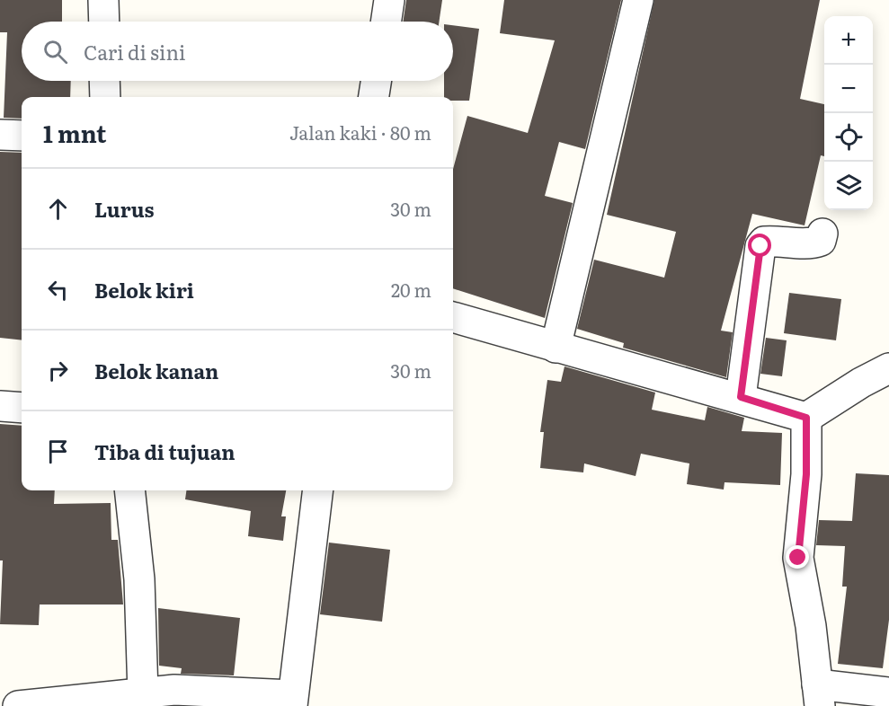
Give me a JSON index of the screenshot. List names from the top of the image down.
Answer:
{
  "page": {
    "map_buttons": ["+", "−"],
    "search": "Cari di sini",
    "heading": ["1 mnt", "Jalan kaki · 80 m"],
    "list": [
      ["Lurus", "30 m"],
      ["Belok kiri", "20 m"],
      ["Belok kanan", "30 m"],
      "Tiba di tujuan"
    ]
  }
}
